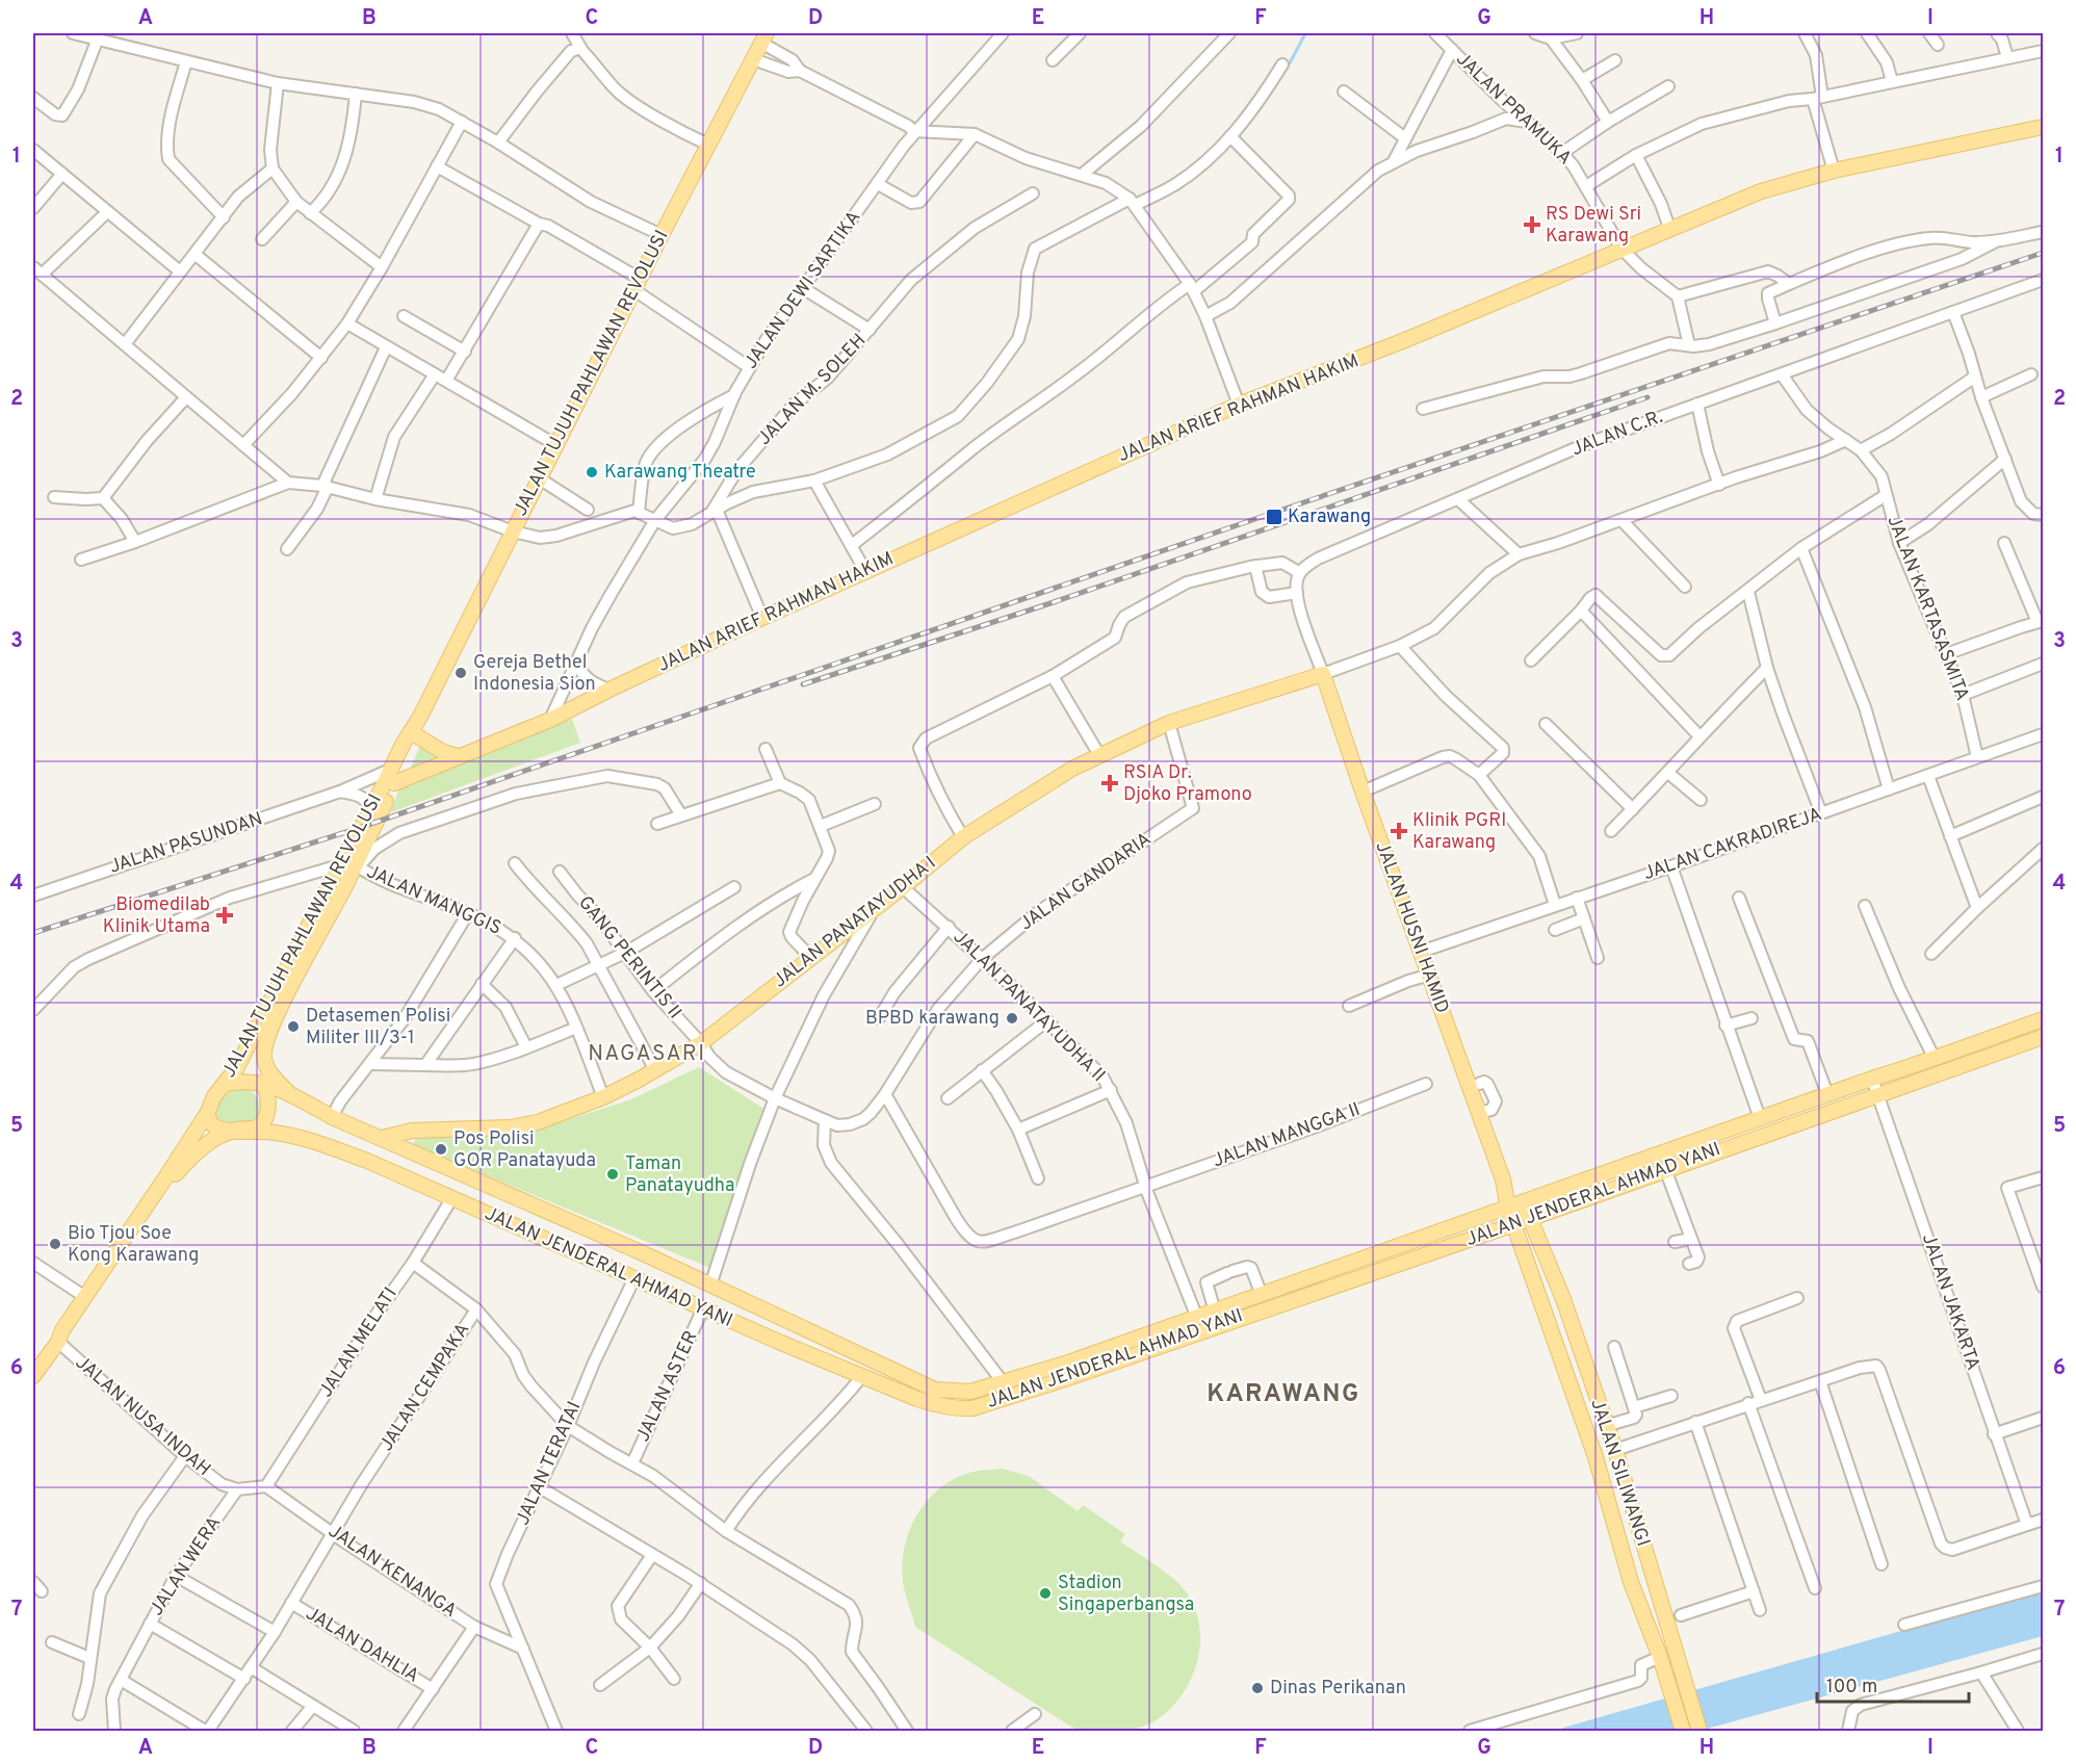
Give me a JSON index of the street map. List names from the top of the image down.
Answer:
{
  "streets": {
    "main road": [
      "JALAN TUJUH PAHLAWAN REVOLUSI",
      "JALAN ARIEF RAHMAN HAKIM",
      "JALAN PANATAYUDHA I",
      "JALAN HUSNI HAMID",
      "JALAN JENDERAL AHMAD YANI",
      "JALAN SILIWANGI"
    ],
    "street": [
      "JALAN PRAMUKA",
      "JALAN DEWI SARTIKA",
      "JALAN M. SOLEH",
      "JALAN C.R.",
      "JALAN KARTASASMITA",
      "JALAN PASUNDAN",
      "JALAN CAKRADIREJA",
      "JALAN GANDARIA",
      "JALAN MANGGIS",
      "GANG PERINTIS II",
      "JALAN PANATAYUDHA II",
      "JALAN MANGGA II",
      "JALAN JAKARTA",
      "JALAN MELATI",
      "JALAN ASTER",
      "JALAN CEMPAKA",
      "JALAN NUSA INDAH",
      "JALAN TERATAI",
      "JALAN WERA",
      "JALAN KENANGA",
      "JALAN DAHLIA"
    ]
  },
  "crossings": [
    ["JALAN PRAMUKA", "JALAN ARIEF RAHMAN HAKIM"],
    ["JALAN DEWI SARTIKA", "JALAN ARIEF RAHMAN HAKIM"],
    ["JALAN TUJUH PAHLAWAN REVOLUSI", "JALAN ARIEF RAHMAN HAKIM"],
    ["JALAN TUJUH PAHLAWAN REVOLUSI", "JALAN PASUNDAN"],
    ["JALAN TUJUH PAHLAWAN REVOLUSI", "JALAN MANGGIS"],
    ["JALAN TUJUH PAHLAWAN REVOLUSI", "JALAN JENDERAL AHMAD YANI"],
    ["JALAN TUJUH PAHLAWAN REVOLUSI", "JALAN NUSA INDAH"],
    ["JALAN ARIEF RAHMAN HAKIM", "JALAN PASUNDAN"],
    ["JALAN C.R.", "JALAN KARTASASMITA"],
    ["JALAN KARTASASMITA", "JALAN CAKRADIREJA"],
    ["JALAN CAKRADIREJA", "JALAN HUSNI HAMID"],
    ["JALAN GANDARIA", "JALAN PANATAYUDHA I"],
    ["JALAN GANDARIA", "GANG PERINTIS II"],
    ["JALAN GANDARIA", "JALAN PANATAYUDHA II"],
    ["JALAN GANDARIA", "JALAN MANGGA II"],
    ["JALAN MANGGIS", "JALAN PANATAYUDHA I"],
    ["JALAN PANATAYUDHA I", "JALAN HUSNI HAMID"],
    ["JALAN PANATAYUDHA I", "GANG PERINTIS II"],
    ["JALAN PANATAYUDHA I", "JALAN PANATAYUDHA II"],
    ["JALAN PANATAYUDHA I", "JALAN JENDERAL AHMAD YANI"],
    ["JALAN HUSNI HAMID", "JALAN JENDERAL AHMAD YANI"],
    ["JALAN HUSNI HAMID", "JALAN SILIWANGI"],
    ["GANG PERINTIS II", "JALAN MANGGA II"],
    ["JALAN PANATAYUDHA II", "JALAN MANGGA II"],
    ["JALAN PANATAYUDHA II", "JALAN JENDERAL AHMAD YANI"],
    ["JALAN JENDERAL AHMAD YANI", "JALAN JAKARTA"],
    ["JALAN JENDERAL AHMAD YANI", "JALAN MELATI"],
    ["JALAN JENDERAL AHMAD YANI", "JALAN ASTER"],
    ["JALAN JENDERAL AHMAD YANI", "JALAN TERATAI"],
    ["JALAN JENDERAL AHMAD YANI", "JALAN SILIWANGI"],
    ["JALAN MELATI", "JALAN CEMPAKA"],
    ["JALAN MELATI", "JALAN KENANGA"],
    ["JALAN CEMPAKA", "JALAN KENANGA"],
    ["JALAN CEMPAKA", "JALAN DAHLIA"],
    ["JALAN NUSA INDAH", "JALAN WERA"],
    ["JALAN TERATAI", "JALAN KENANGA"]
  ],
  "districts": ["NAGASARI", "KARAWANG"],
  "places": {
    "health": [
      "RS Dewi Sri Karawang",
      "RSIA Dr. Djoko Pramono",
      "Klinik PGRI Karawang",
      "Biomedilab Klinik Utama"
    ],
    "other": [
      "Karawang Theatre",
      "Gereja Bethel Indonesia Sion",
      "BPBD karawang",
      "Detasemen Polisi Militer III/3-1",
      "Pos Polisi GOR Panatayuda",
      "Taman Panatayudha",
      "Bio Tjou Soe Kong Karawang",
      "Stadion Singaperbangsa",
      "Dinas Perikanan"
    ],
    "transit": ["Karawang"]
  },
  "scale_bar": "100 m",
  "grid": {
    "columns": [
      "A",
      "B",
      "C",
      "D",
      "E",
      "F",
      "G",
      "H",
      "I"
    ],
    "rows": [
      "1",
      "2",
      "3",
      "4",
      "5",
      "6",
      "7"
    ]
  }
}
